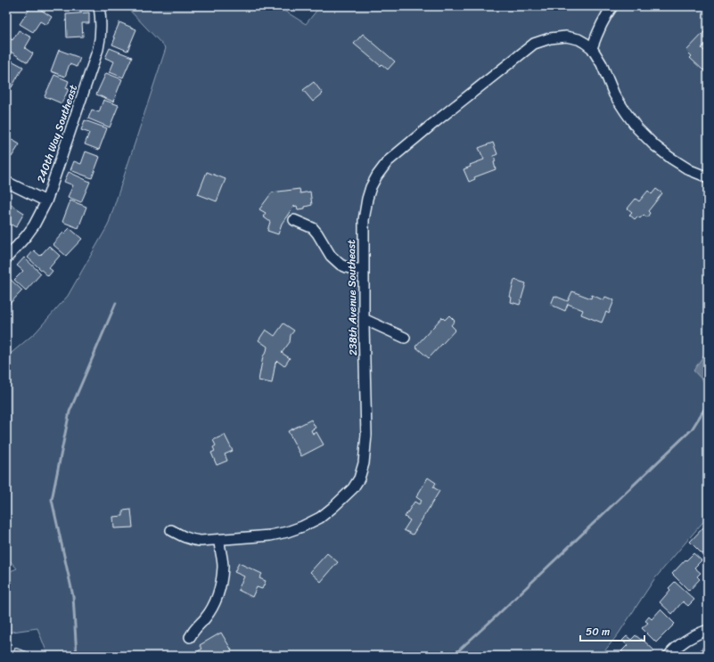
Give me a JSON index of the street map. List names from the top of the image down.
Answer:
{
  "streets": {
    "street": ["240th Way Southeast", "238th Avenue Southeast"]
  },
  "scale_bar": "50 m"
}
